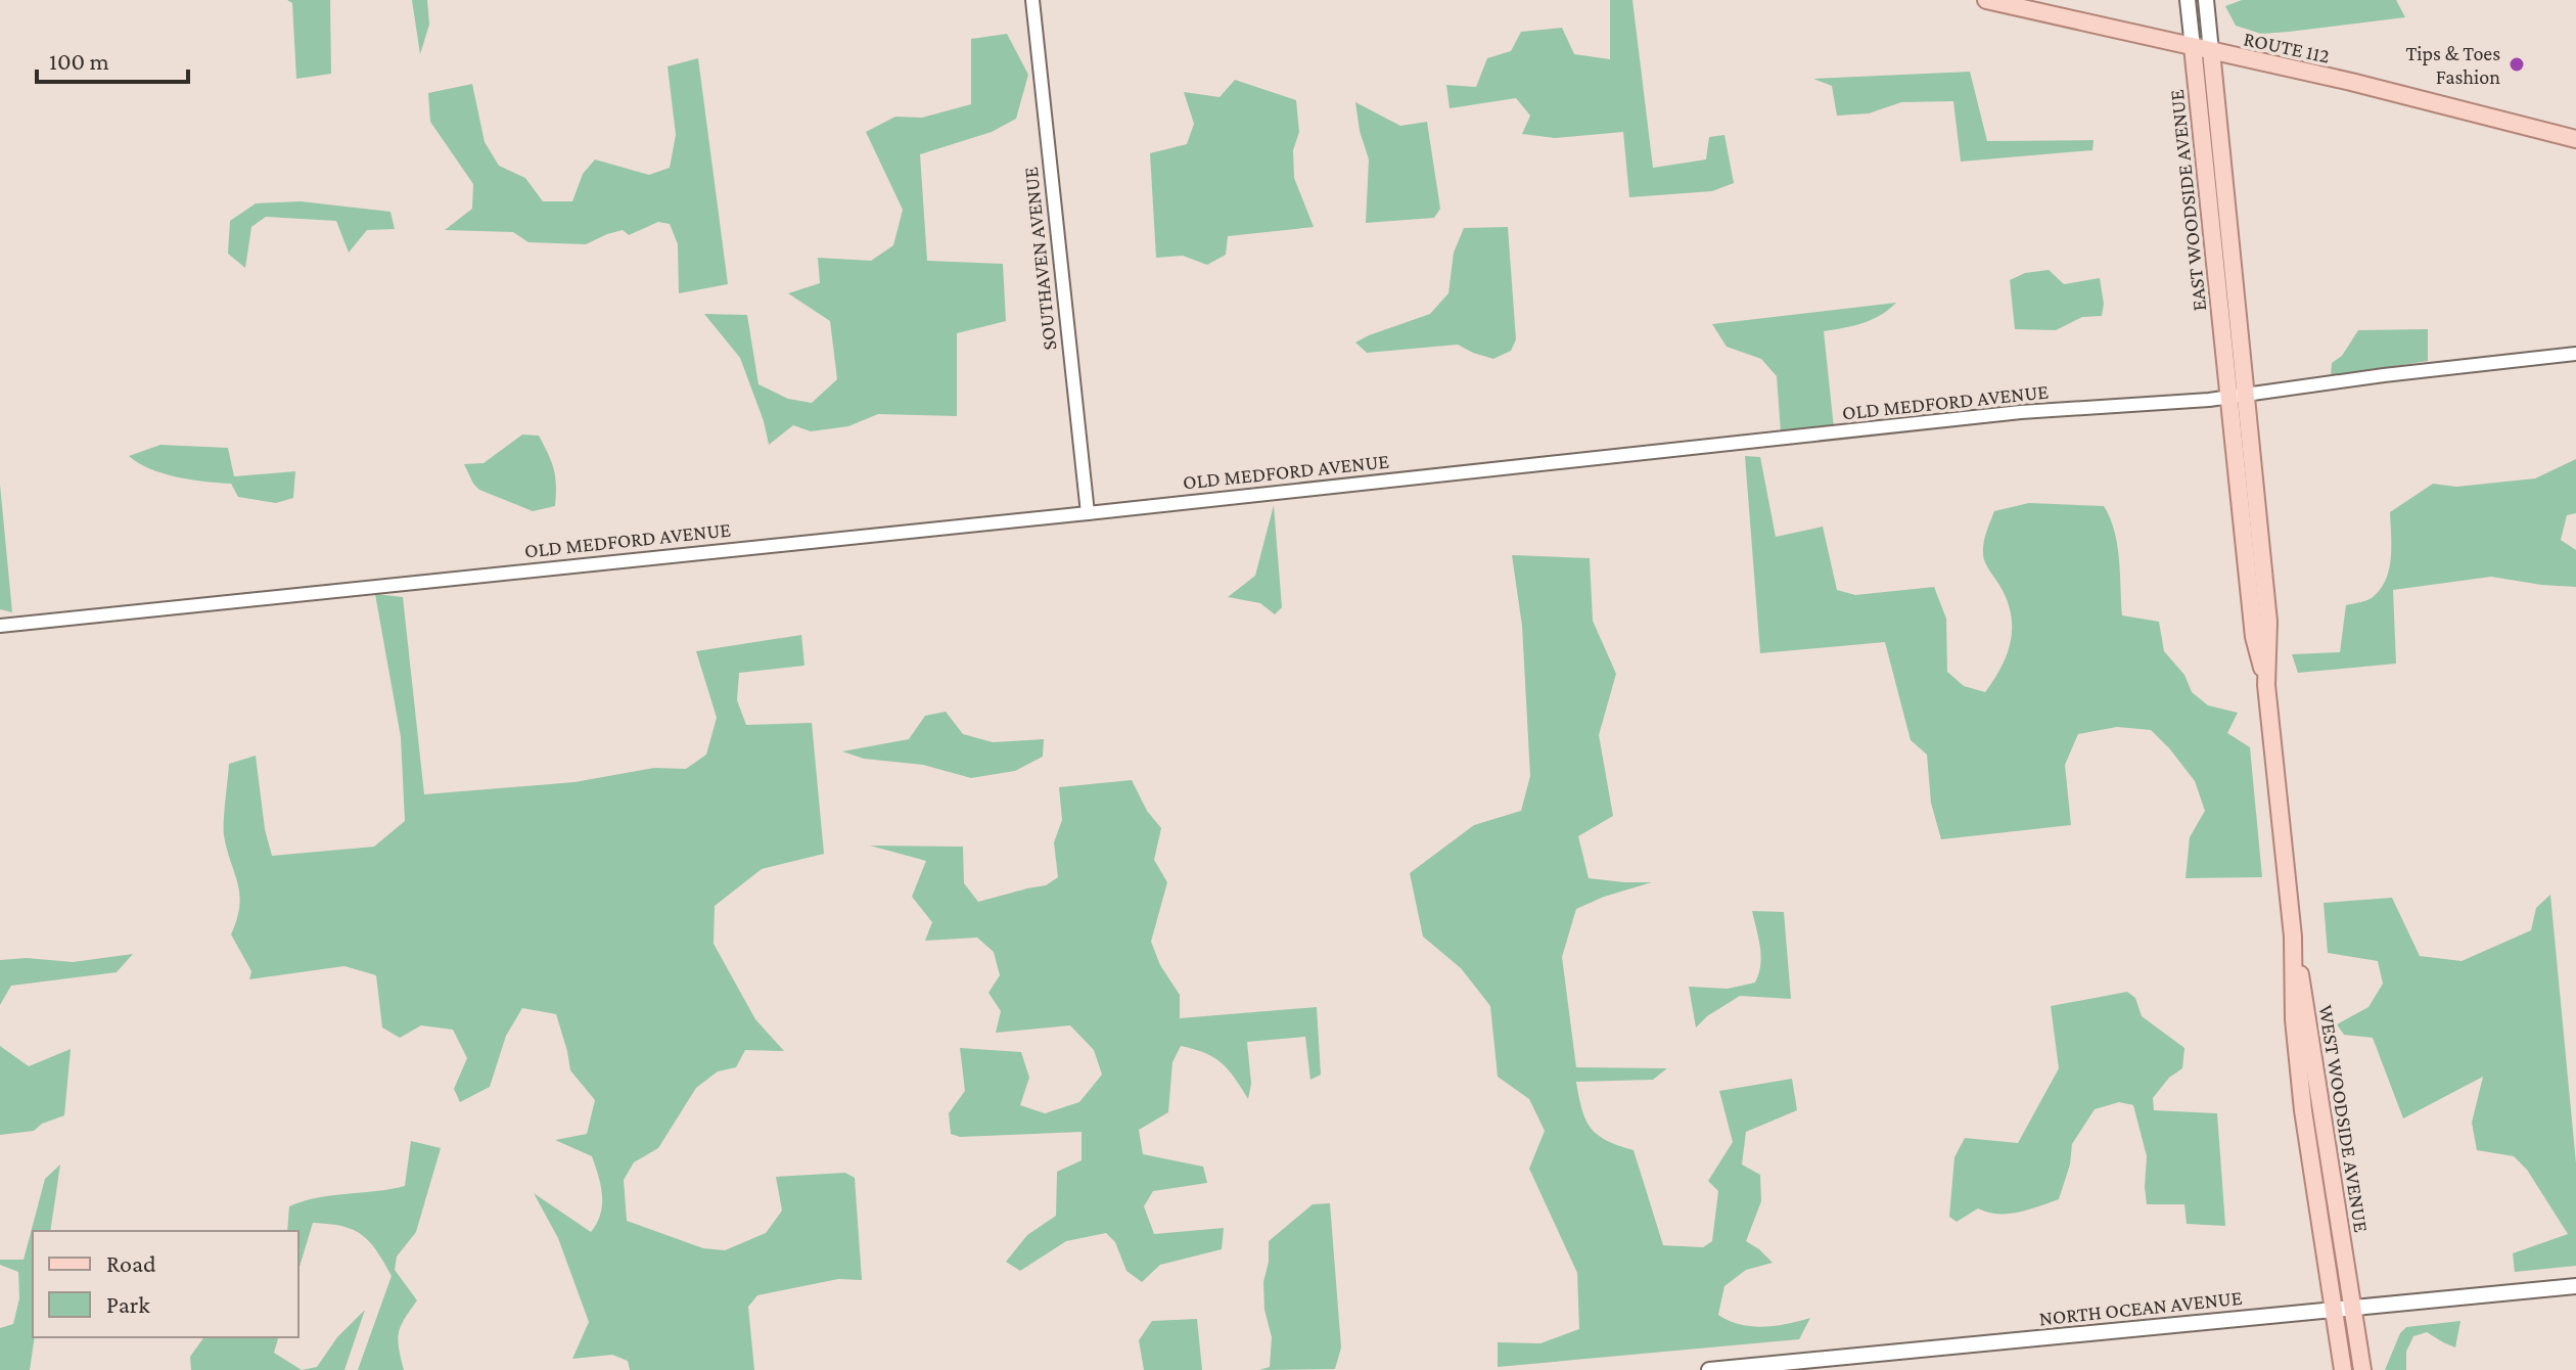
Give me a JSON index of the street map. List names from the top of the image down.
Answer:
{
  "streets": {
    "main road": [
      "ROUTE 112",
      "EAST WOODSIDE AVENUE",
      "WEST WOODSIDE AVENUE",
      "NORTH OCEAN AVENUE"
    ],
    "street": ["SOUTHAVEN AVENUE", "OLD MEDFORD AVENUE"]
  },
  "crossings": [
    ["ROUTE 112", "EAST WOODSIDE AVENUE"],
    ["EAST WOODSIDE AVENUE", "OLD MEDFORD AVENUE"],
    ["EAST WOODSIDE AVENUE", "WEST WOODSIDE AVENUE"],
    ["SOUTHAVEN AVENUE", "OLD MEDFORD AVENUE"],
    ["OLD MEDFORD AVENUE", "WEST WOODSIDE AVENUE"],
    ["WEST WOODSIDE AVENUE", "NORTH OCEAN AVENUE"]
  ],
  "places": ["Tips & Toes Fashion"],
  "legend": ["Road", "Park"],
  "scale_bar": "100 m"
}
